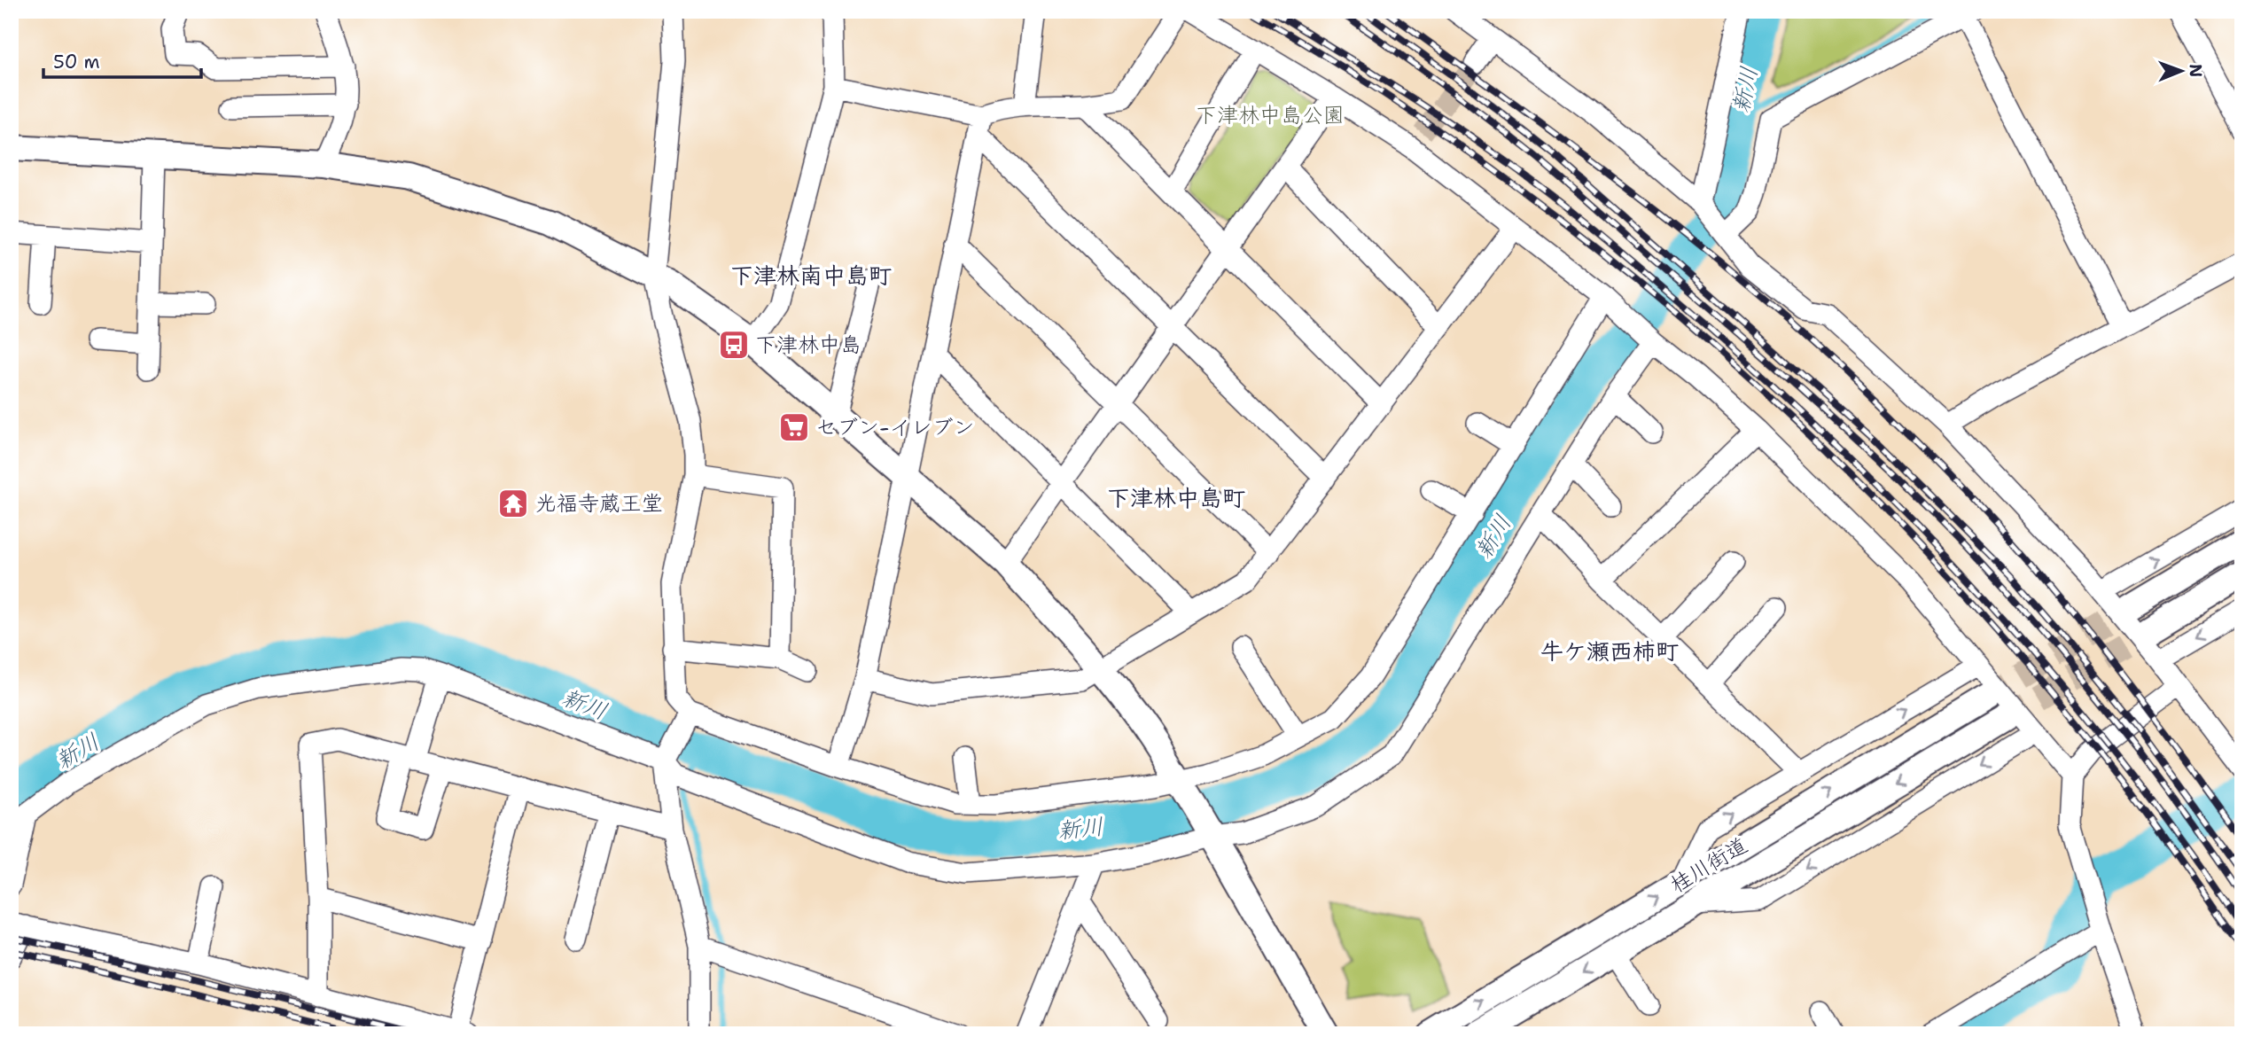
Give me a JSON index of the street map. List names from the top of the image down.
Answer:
{
  "streets": {
    "street": ["桂川街道"]
  },
  "districts": ["下津林南中島町", "下津林中島町", "牛ケ瀬西柿町"],
  "water": ["新川"],
  "parks": ["下津林中島公園"],
  "places": {
    "bus stop": ["下津林中島"],
    "supermarket": ["セブン-イレブン"],
    "temple": ["光福寺蔵王堂"]
  },
  "scale_bar": "50 m",
  "north": "right"
}
